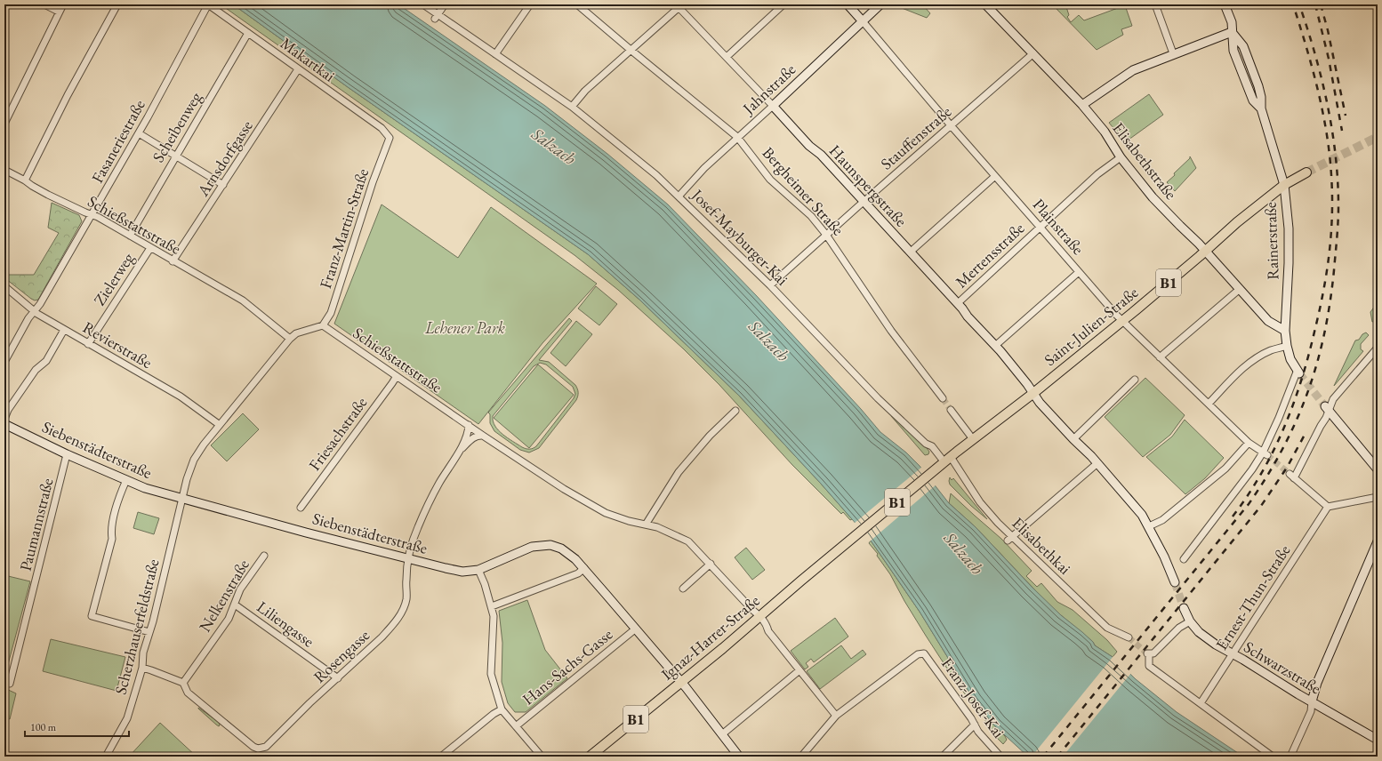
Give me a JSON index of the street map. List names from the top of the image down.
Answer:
{
  "streets": {
    "main road": ["B1", "Saint-Julien-Straße", "Ignaz-Harrer-Straße"],
    "street": [
      "Makartkai",
      "Jahnstraße",
      "Scheibenweg",
      "Stauffenstraße",
      "Fasaneriestraße",
      "Arnsdorfgasse",
      "Elisabethstraße",
      "Haunspergstraße",
      "Bergheimer Straße",
      "Schießstattstraße",
      "Plainstraße",
      "Franz-Martin-Straße",
      "Josef-Mayburger-Kai",
      "Rainerstraße",
      "Mertensstraße",
      "Zielerweg",
      "Revierstraße",
      "Friesachstraße",
      "Siebenstädterstraße",
      "Paumannstraße",
      "Elisabethkai",
      "Nelkenstraße",
      "Ernest-Thun-Straße",
      "Liliengasse",
      "Scherzhauserfeldstraße",
      "Rosengasse",
      "Hans-Sachs-Gasse",
      "Schwarzstraße",
      "Franz-Josef-Kai"
    ]
  },
  "crossings": [
    ["Makartkai", "Scheibenweg"],
    ["Makartkai", "Fasaneriestraße"],
    ["Makartkai", "Arnsdorfgasse"],
    ["Makartkai", "Franz-Martin-Straße"],
    ["Jahnstraße", "Haunspergstraße"],
    ["Jahnstraße", "Bergheimer Straße"],
    ["Jahnstraße", "Plainstraße"],
    ["Jahnstraße", "Josef-Mayburger-Kai"],
    ["Scheibenweg", "Schießstattstraße"],
    ["Stauffenstraße", "Elisabethstraße"],
    ["Stauffenstraße", "Haunspergstraße"],
    ["Stauffenstraße", "Bergheimer Straße"],
    ["Stauffenstraße", "Plainstraße"],
    ["Stauffenstraße", "Josef-Mayburger-Kai"],
    ["Fasaneriestraße", "Schießstattstraße"],
    ["Fasaneriestraße", "Revierstraße"],
    ["Arnsdorfgasse", "Schießstattstraße"],
    ["Elisabethstraße", "Rainerstraße"],
    ["Elisabethstraße", "Mertensstraße"],
    ["Elisabethstraße", "Saint-Julien-Straße"],
    ["Haunspergstraße", "Mertensstraße"],
    ["Haunspergstraße", "Saint-Julien-Straße"],
    ["Schießstattstraße", "Franz-Martin-Straße"],
    ["Schießstattstraße", "Zielerweg"],
    ["Schießstattstraße", "Friesachstraße"],
    ["Schießstattstraße", "Ignaz-Harrer-Straße"],
    ["Plainstraße", "Mertensstraße"],
    ["Plainstraße", "Saint-Julien-Straße"],
    ["Josef-Mayburger-Kai", "Saint-Julien-Straße"],
    ["Josef-Mayburger-Kai", "Elisabethkai"],
    ["Josef-Mayburger-Kai", "Ignaz-Harrer-Straße"],
    ["Rainerstraße", "Saint-Julien-Straße"],
    ["Zielerweg", "Revierstraße"],
    ["Saint-Julien-Straße", "Elisabethkai"],
    ["Saint-Julien-Straße", "Ignaz-Harrer-Straße"],
    ["Siebenstädterstraße", "Paumannstraße"],
    ["Siebenstädterstraße", "Scherzhauserfeldstraße"],
    ["Siebenstädterstraße", "Ignaz-Harrer-Straße"],
    ["Siebenstädterstraße", "Rosengasse"],
    ["Siebenstädterstraße", "Hans-Sachs-Gasse"],
    ["Elisabethkai", "Ignaz-Harrer-Straße"],
    ["Nelkenstraße", "Liliengasse"],
    ["Nelkenstraße", "Rosengasse"],
    ["Ernest-Thun-Straße", "Schwarzstraße"],
    ["Liliengasse", "Rosengasse"]
  ],
  "water": ["Salzach"],
  "parks": ["Lehener Park"],
  "scale_bar": "100 m"
}
